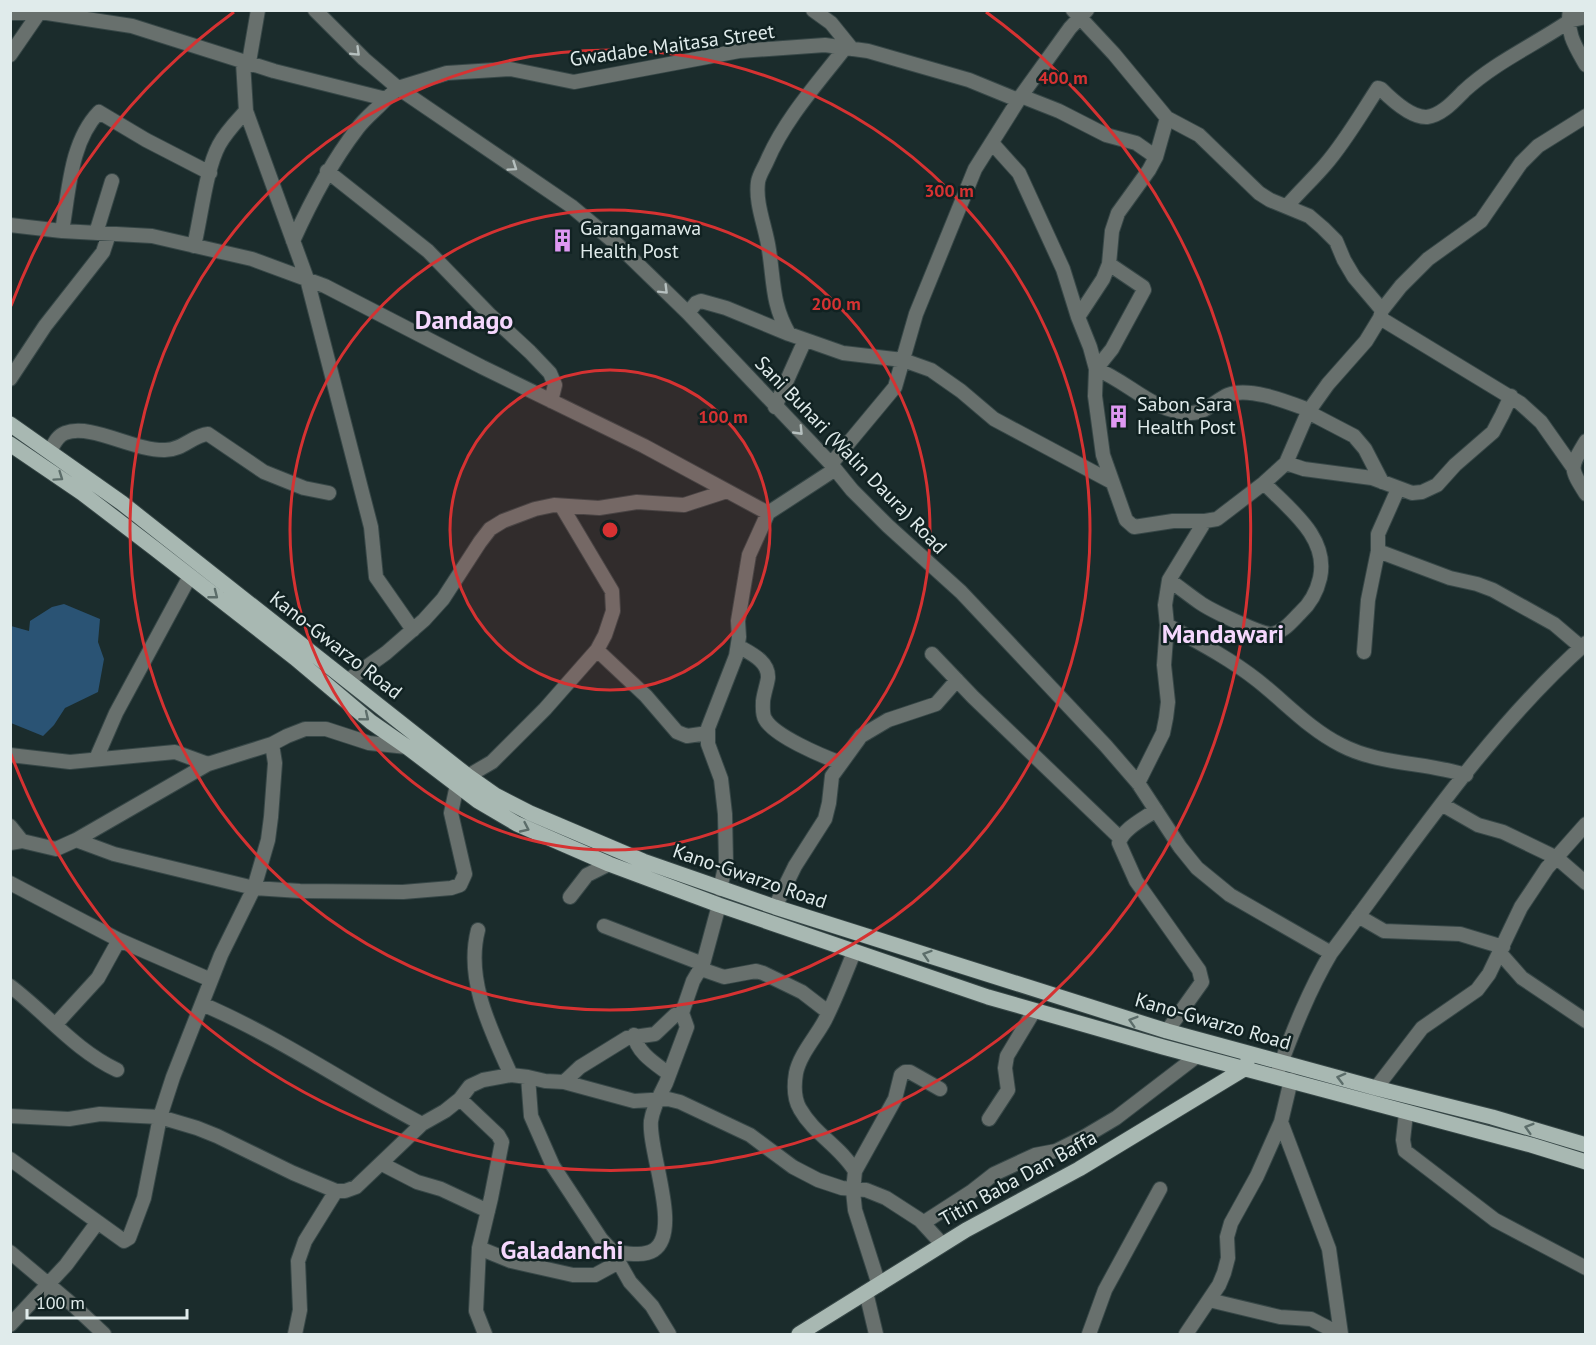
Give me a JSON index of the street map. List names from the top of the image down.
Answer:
{
  "streets": {
    "main road": ["Kano-Gwarzo Road", "Titin Baba Dan Baffa"],
    "street": ["Gwadabe Maitasa Street", "Sani Buhari (Walin Daura) Road"]
  },
  "crossings": [
    ["Gwadabe Maitasa Street", "Sani Buhari (Walin Daura) Road"],
    ["Kano-Gwarzo Road", "Titin Baba Dan Baffa"]
  ],
  "districts": ["Dandago", "Mandawari", "Galadanchi"],
  "places": {
    "building": ["Garangamawa Health Post", "Sabon Sara Health Post"]
  },
  "scale_bar": "100 m",
  "rings": [
    "400 m",
    "300 m",
    "200 m",
    "100 m"
  ]
}
